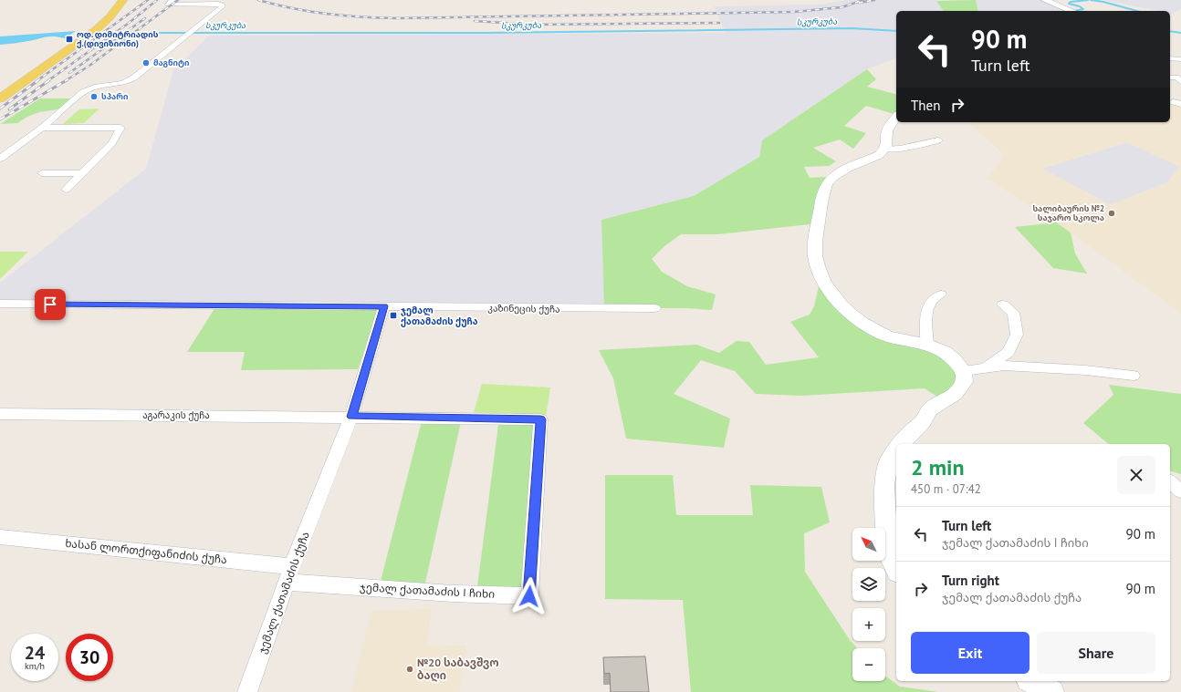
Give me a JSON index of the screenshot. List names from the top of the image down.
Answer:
{
  "streets": {
    "street": [
      "კაზინეცის ქუჩა",
      "აგარაკის ქუჩა",
      "ხასან ლორთქიფანიძის ქუჩა",
      "ჯემალ ქათამაძის I ჩიხი",
      "ჯემალ ქათამაძის ქუჩა"
    ]
  },
  "crossings": [
    ["კაზინეცის ქუჩა", "ჯემალ ქათამაძის ქუჩა"],
    ["აგარაკის ქუჩა", "ჯემალ ქათამაძის I ჩიხი"],
    ["აგარაკის ქუჩა", "ჯემალ ქათამაძის ქუჩა"],
    ["ხასან ლორთქიფანიძის ქუჩა", "ჯემალ ქათამაძის I ჩიხი"],
    ["ხასან ლორთქიფანიძის ქუჩა", "ჯემალ ქათამაძის ქუჩა"],
    ["ჯემალ ქათამაძის I ჩიხი", "ჯემალ ქათამაძის ქუჩა"]
  ],
  "water": ["სკურკუბა"],
  "places": {
    "transit": ["ოდ. დიმიტრიადის ქ.(დივიზიონი)", "ჯემალ ქათამაძის ქუჩა"],
    "other": [
      "მაგნიტი",
      "სპარი",
      "სალიბაურის №2 საჯარო სკოლა",
      "№20 საბავშვო ბაღი"
    ]
  },
  "north": "top left",
  "page": {
    "turn": ["90 m", "Turn left"],
    "then": "Then",
    "heading": ["2 min", "450 m · 07:42"],
    "list": [
      {
        "name": "Turn left",
        "note": "ჯემალ ქათამაძის I ჩიხი",
        "value": "90 m"
      },
      {
        "name": "Turn right",
        "note": "ჯემალ ქათამაძის ქუჩა",
        "value": "90 m"
      }
    ],
    "map_buttons": ["+", "−"],
    "buttons": ["Exit", "Share"],
    "speed": "24 km/h",
    "limit": "30"
  }
}
